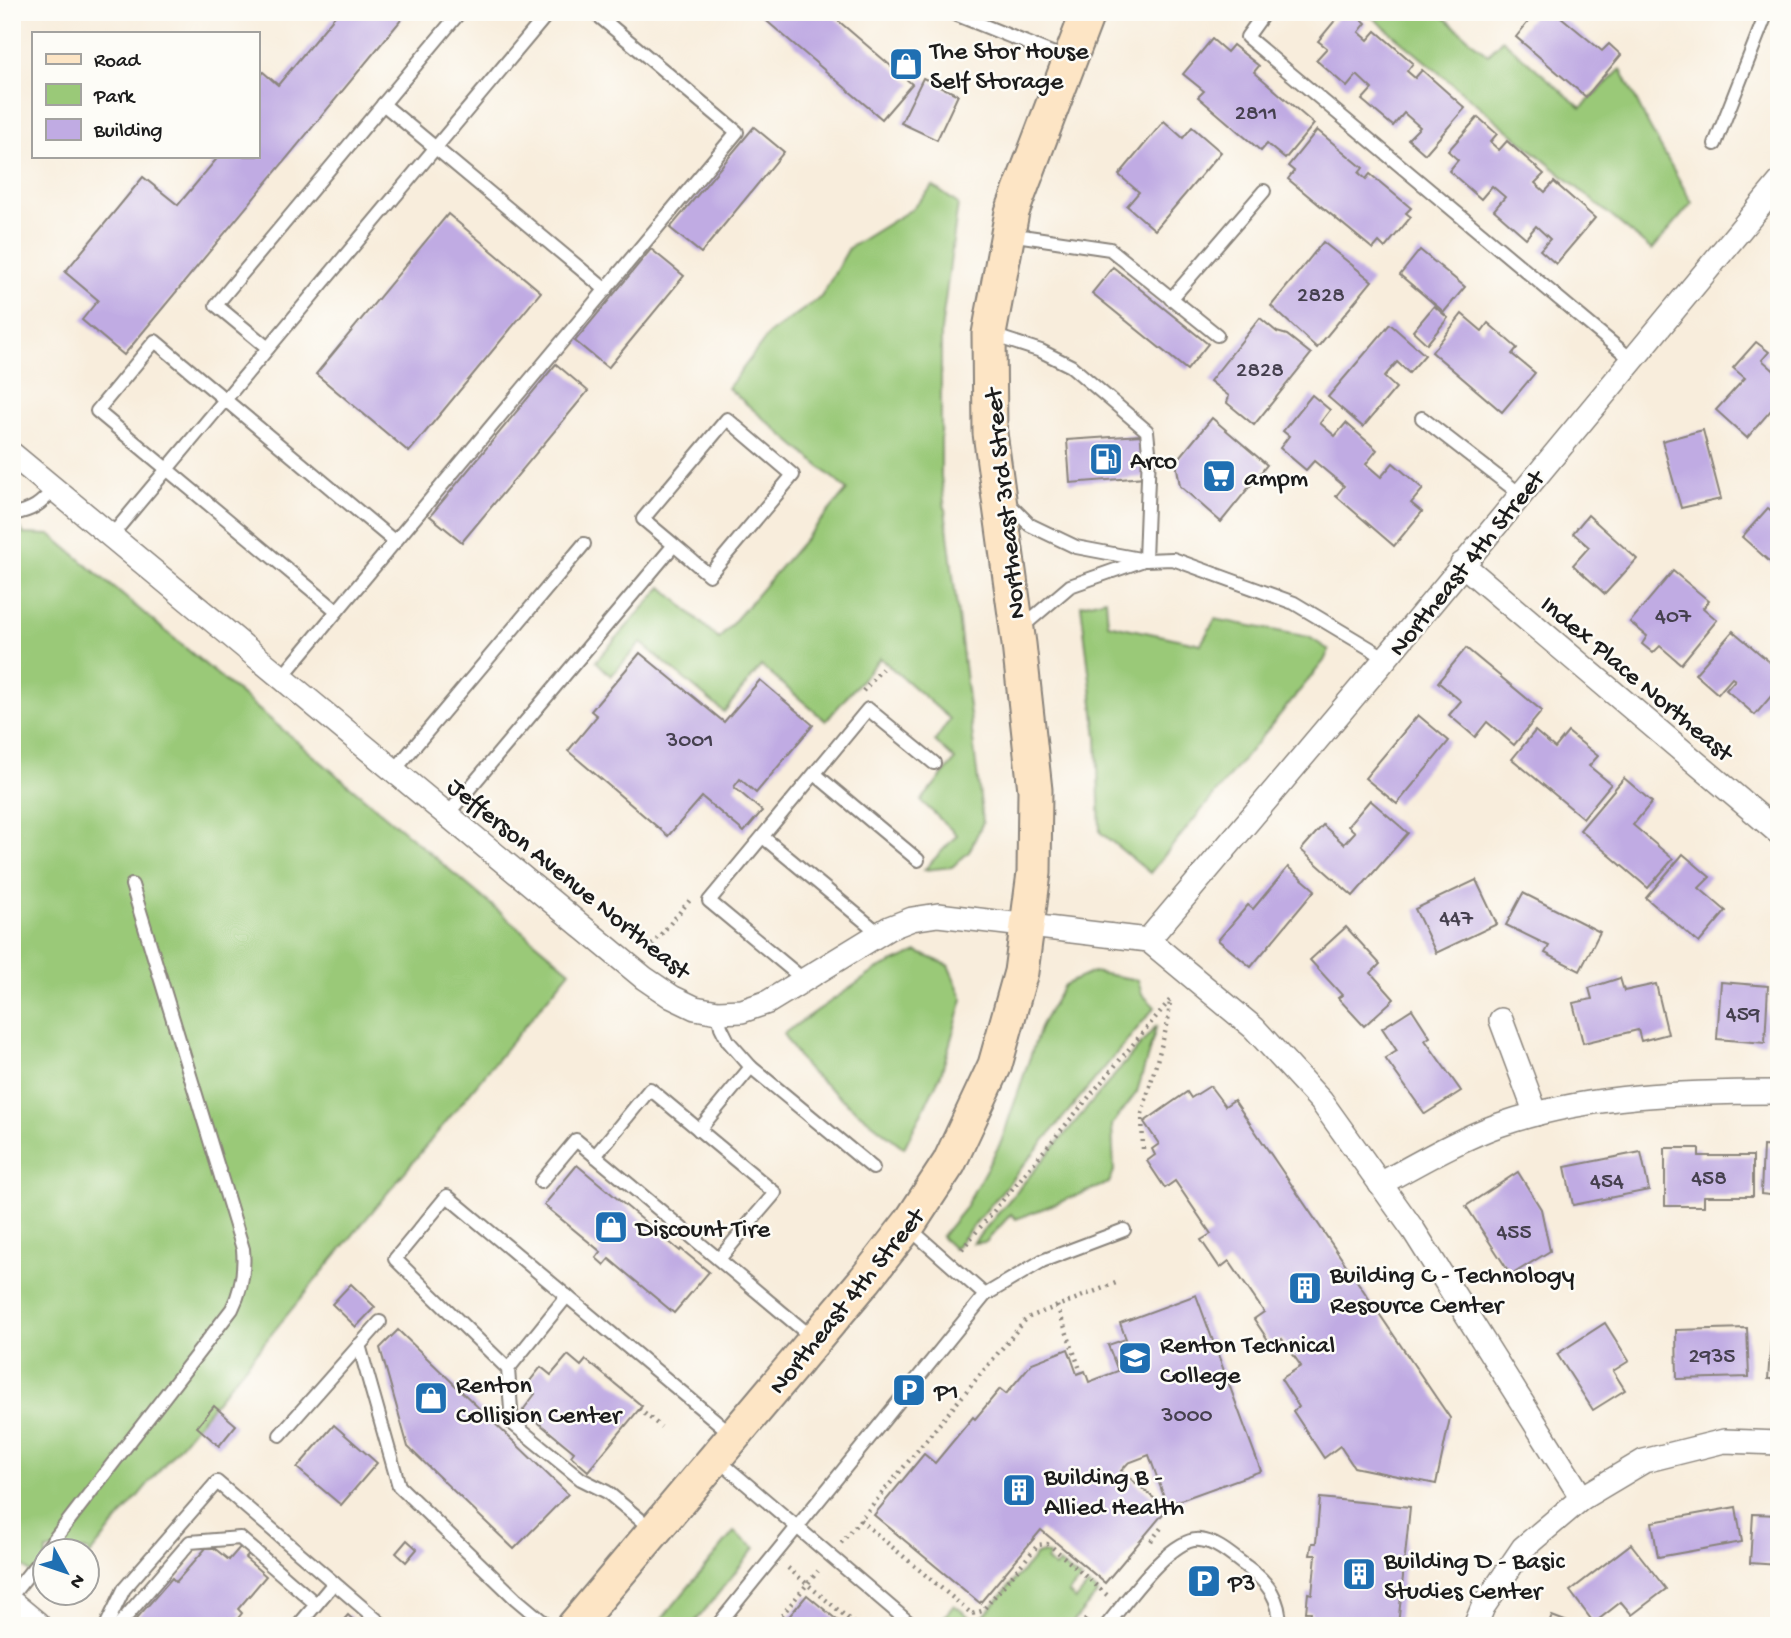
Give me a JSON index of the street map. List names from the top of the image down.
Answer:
{
  "streets": {
    "main road": ["Northeast 3rd Street", "Northeast 4th Street"],
    "street": ["Index Place Northeast", "Jefferson Avenue Northeast"]
  },
  "crossings": [
    ["Northeast 3rd Street", "Northeast 4th Street"],
    ["Northeast 3rd Street", "Jefferson Avenue Northeast"],
    ["Northeast 4th Street", "Index Place Northeast"],
    ["Northeast 4th Street", "Jefferson Avenue Northeast"]
  ],
  "places": {
    "shop": ["The Stor House Self Storage", "Discount Tire", "Renton Collision Center"],
    "fuel station": ["Arco"],
    "supermarket": ["ampm"],
    "building": ["Building C - Technology Resource Center", "Building B - Allied Health", "Building D - Basic Studies Center"],
    "school or university": ["Renton Technical College"],
    "parking": ["P1", "P3"]
  },
  "house_numbers": [
    "2811",
    "2828",
    "2828",
    "407",
    "3001",
    "447",
    "459",
    "458",
    "454",
    "455",
    "2935",
    "3000"
  ],
  "legend": ["Road", "Park", "Building"],
  "north": "bottom right"
}
